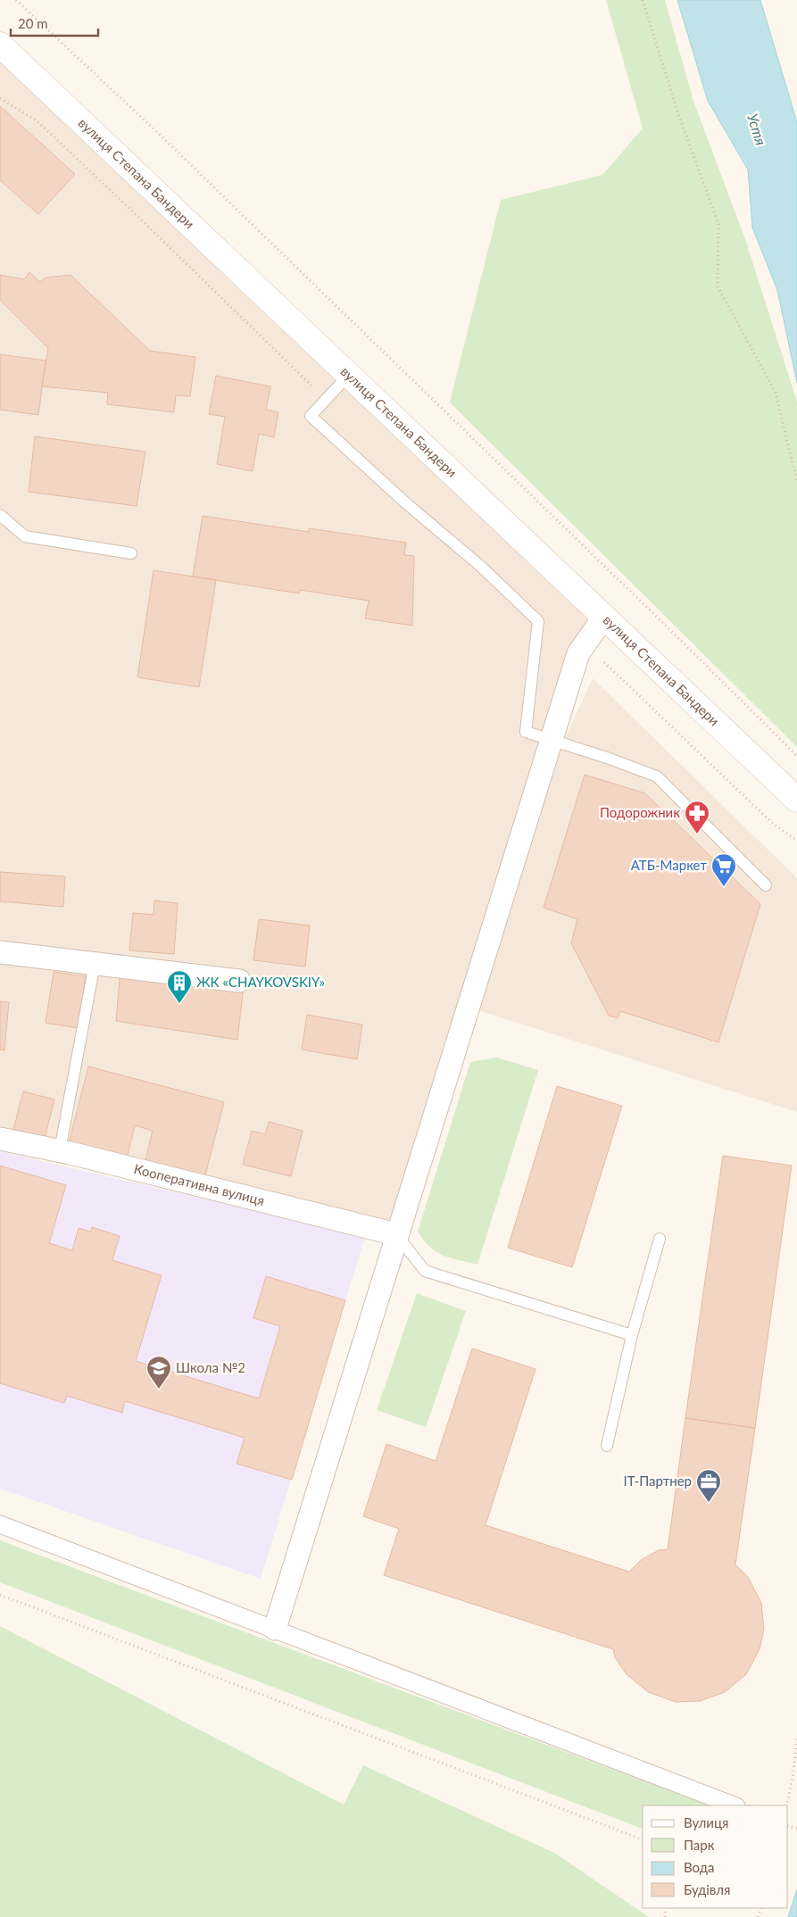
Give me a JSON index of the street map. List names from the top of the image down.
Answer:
{
  "streets": {
    "main road": ["вулиця Степана Бандери"],
    "street": ["Кооперативна вулиця"]
  },
  "water": ["Устя"],
  "places": {
    "pharmacy": ["Подорожник"],
    "supermarket": ["АТБ-Маркет"],
    "building": ["ЖК «CHAYKOVSKIY»"],
    "school or university": ["Школа №2"],
    "office": ["ІТ-Партнер"]
  },
  "legend": [
    "Вулиця",
    "Парк",
    "Вода",
    "Будівля"
  ],
  "scale_bar": "20 m"
}
